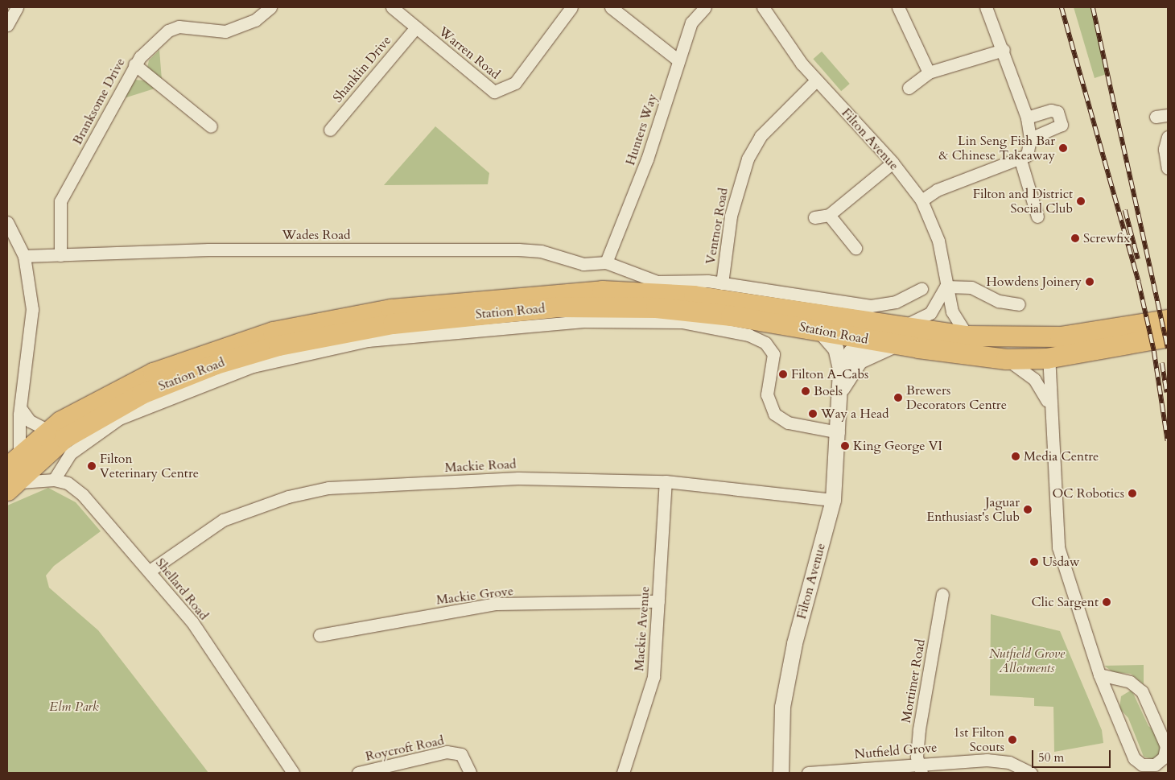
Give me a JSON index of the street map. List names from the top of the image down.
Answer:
{
  "streets": {
    "main road": ["Station Road"],
    "street": [
      "Warren Road",
      "Shanklin Drive",
      "Branksome Drive",
      "Hunters Way",
      "Filton Avenue",
      "Ventnor Road",
      "Wades Road",
      "Mackie Road",
      "Shellard Road",
      "Mackie Grove",
      "Mackie Avenue",
      "Mortimer Road",
      "Roycroft Road",
      "Nutfield Grove"
    ]
  },
  "crossings": [
    ["Warren Road", "Shanklin Drive"],
    ["Branksome Drive", "Wades Road"],
    ["Hunters Way", "Wades Road"],
    ["Filton Avenue", "Ventnor Road"],
    ["Filton Avenue", "Station Road"],
    ["Filton Avenue", "Mackie Road"],
    ["Station Road", "Shellard Road"],
    ["Mackie Road", "Shellard Road"],
    ["Mackie Road", "Mackie Avenue"],
    ["Mackie Grove", "Mackie Avenue"],
    ["Mortimer Road", "Nutfield Grove"]
  ],
  "parks": ["Nutfield Grove Allotments", "Elm Park"],
  "places": [
    "Lin Seng Fish Bar & Chinese Takeaway",
    "Filton and District Social Club",
    "Screwfix",
    "Howdens Joinery",
    "Filton A-Cabs",
    "Boels",
    "Brewers Decorators Centre",
    "Way a Head",
    "King George VI",
    "Media Centre",
    "Filton Veterinary Centre",
    "OC Robotics",
    "Jaguar Enthusiast's Club",
    "Usdaw",
    "Clic Sargent",
    "1st Filton Scouts"
  ],
  "scale_bar": "50 m"
}
